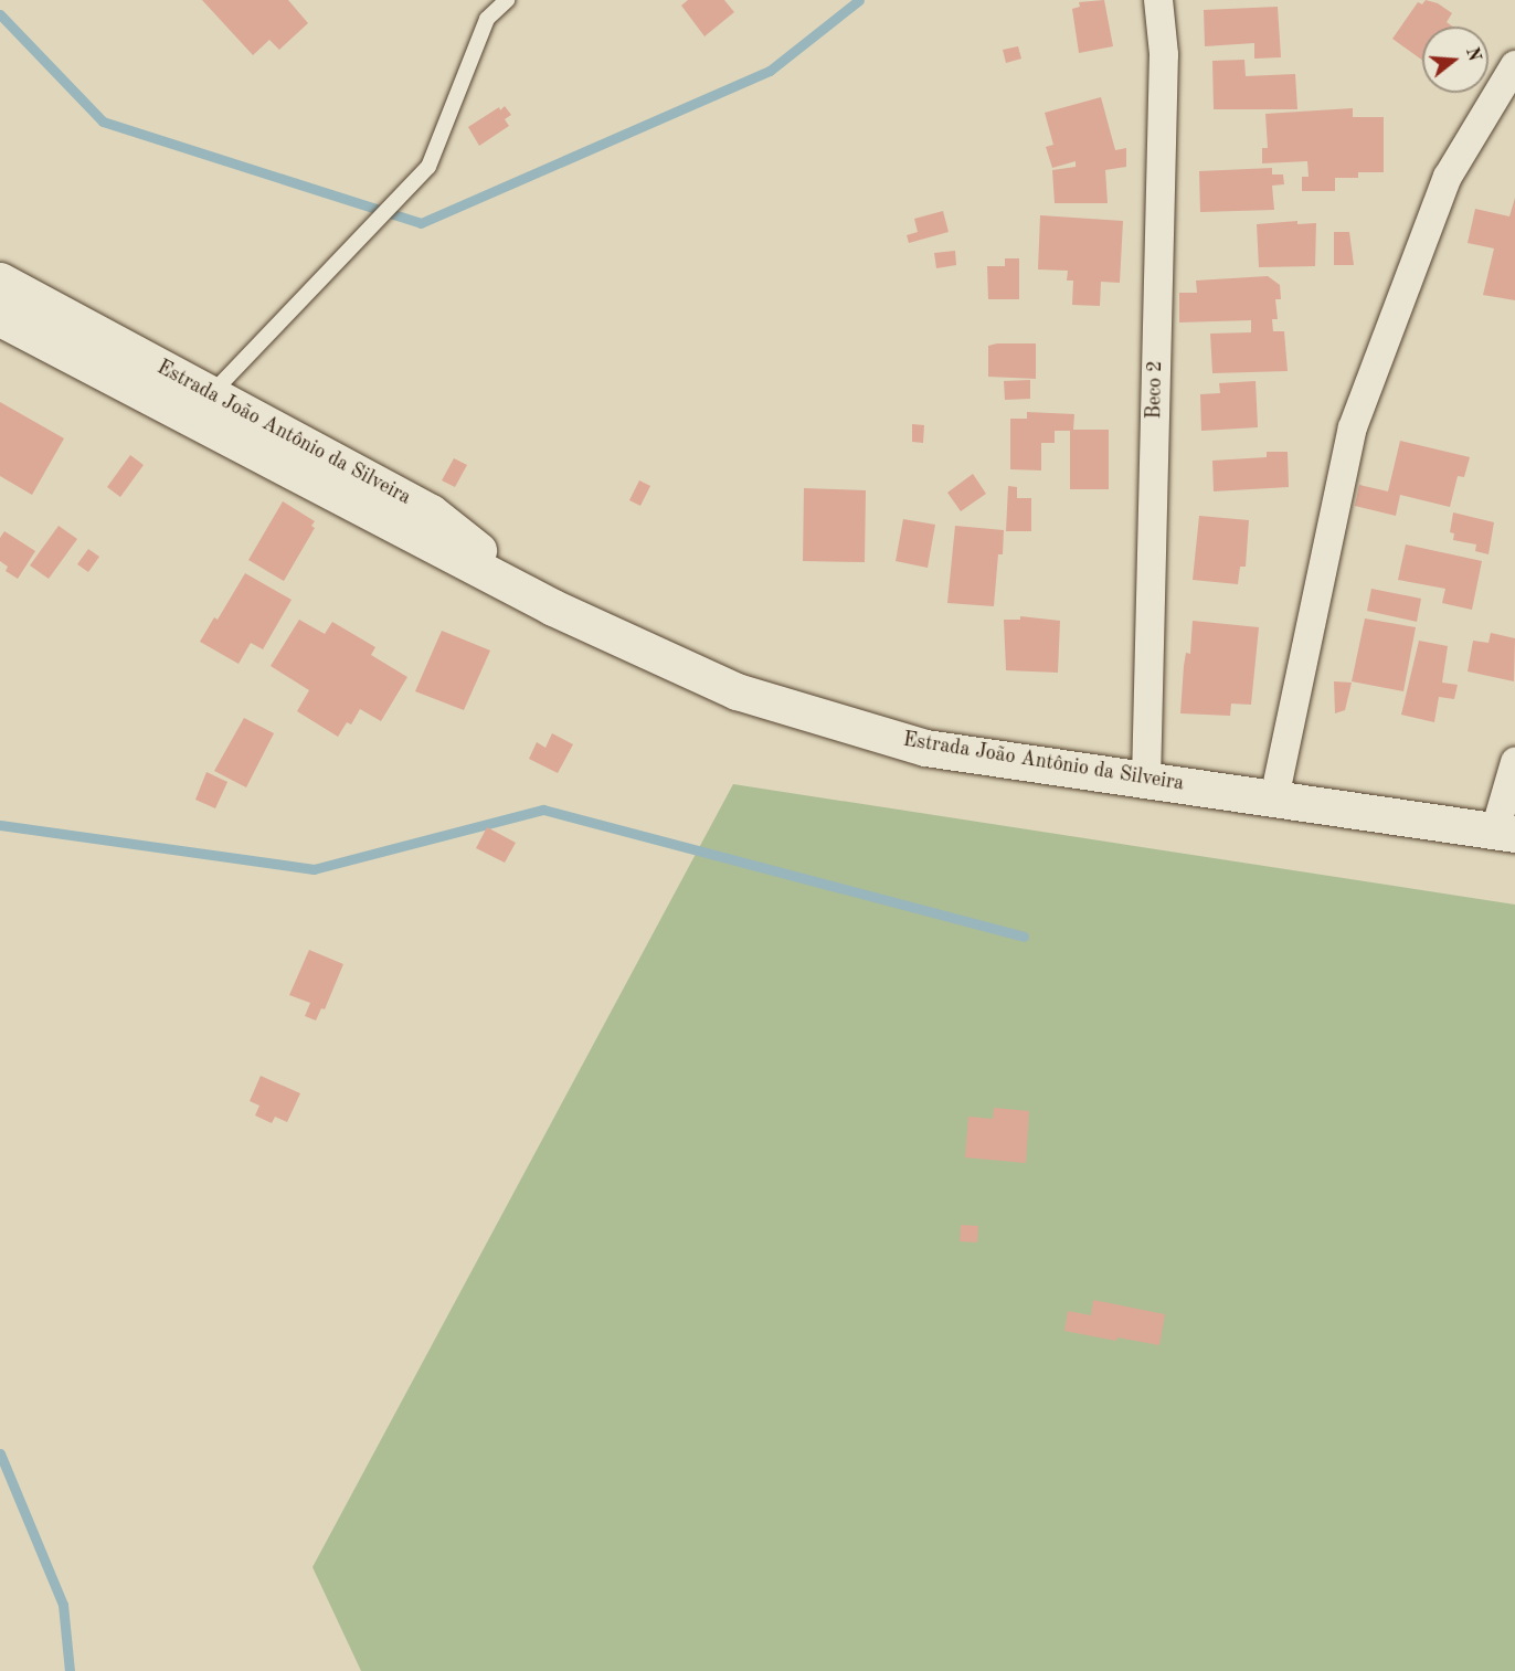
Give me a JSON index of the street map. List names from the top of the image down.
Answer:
{
  "streets": {
    "main road": ["Estrada João Antônio da Silveira"],
    "street": ["Beco 2"]
  },
  "crossings": [
    ["Beco 2", "Estrada João Antônio da Silveira"]
  ],
  "north": "right"
}
